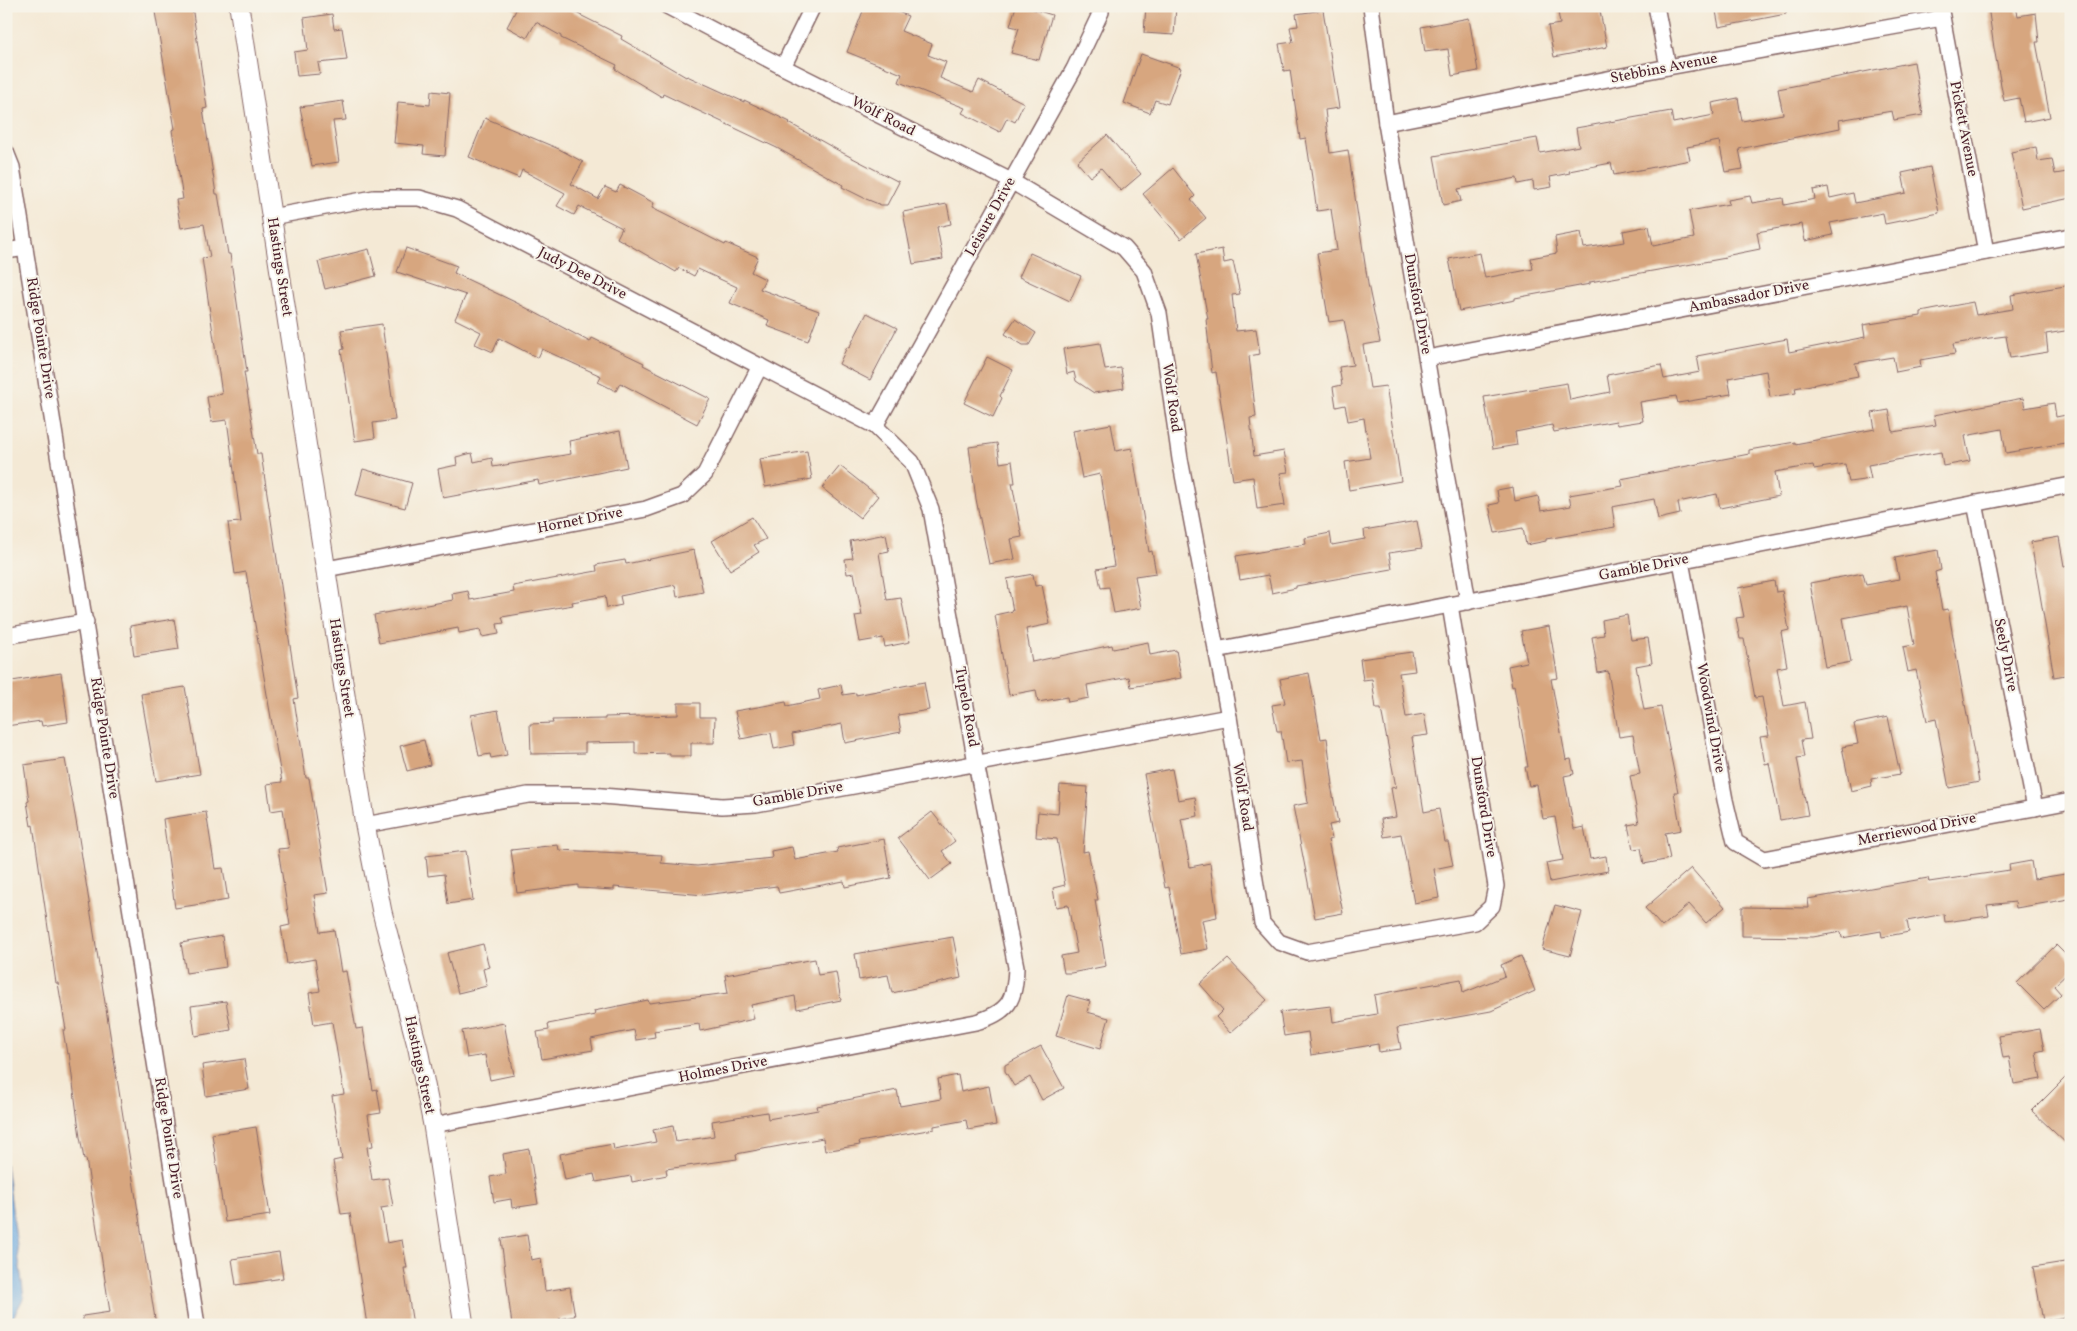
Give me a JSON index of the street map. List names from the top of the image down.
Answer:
{
  "streets": {
    "street": [
      "Stebbins Avenue",
      "Wolf Road",
      "Pickett Avenue",
      "Leisure Drive",
      "Hastings Street",
      "Judy Dee Drive",
      "Ambassador Drive",
      "Dunsford Drive",
      "Ridge Pointe Drive",
      "Hornet Drive",
      "Gamble Drive",
      "Seely Drive",
      "Tupelo Road",
      "Woodwind Drive",
      "Merriewood Drive",
      "Holmes Drive"
    ]
  },
  "crossings": [
    ["Stebbins Avenue", "Pickett Avenue"],
    ["Stebbins Avenue", "Dunsford Drive"],
    ["Wolf Road", "Leisure Drive"],
    ["Wolf Road", "Dunsford Drive"],
    ["Wolf Road", "Gamble Drive"],
    ["Pickett Avenue", "Ambassador Drive"],
    ["Leisure Drive", "Judy Dee Drive"],
    ["Leisure Drive", "Tupelo Road"],
    ["Hastings Street", "Judy Dee Drive"],
    ["Hastings Street", "Hornet Drive"],
    ["Hastings Street", "Gamble Drive"],
    ["Hastings Street", "Holmes Drive"],
    ["Judy Dee Drive", "Hornet Drive"],
    ["Judy Dee Drive", "Tupelo Road"],
    ["Ambassador Drive", "Dunsford Drive"],
    ["Dunsford Drive", "Gamble Drive"],
    ["Gamble Drive", "Seely Drive"],
    ["Gamble Drive", "Tupelo Road"],
    ["Gamble Drive", "Woodwind Drive"],
    ["Seely Drive", "Merriewood Drive"],
    ["Tupelo Road", "Holmes Drive"],
    ["Woodwind Drive", "Merriewood Drive"]
  ]
}
